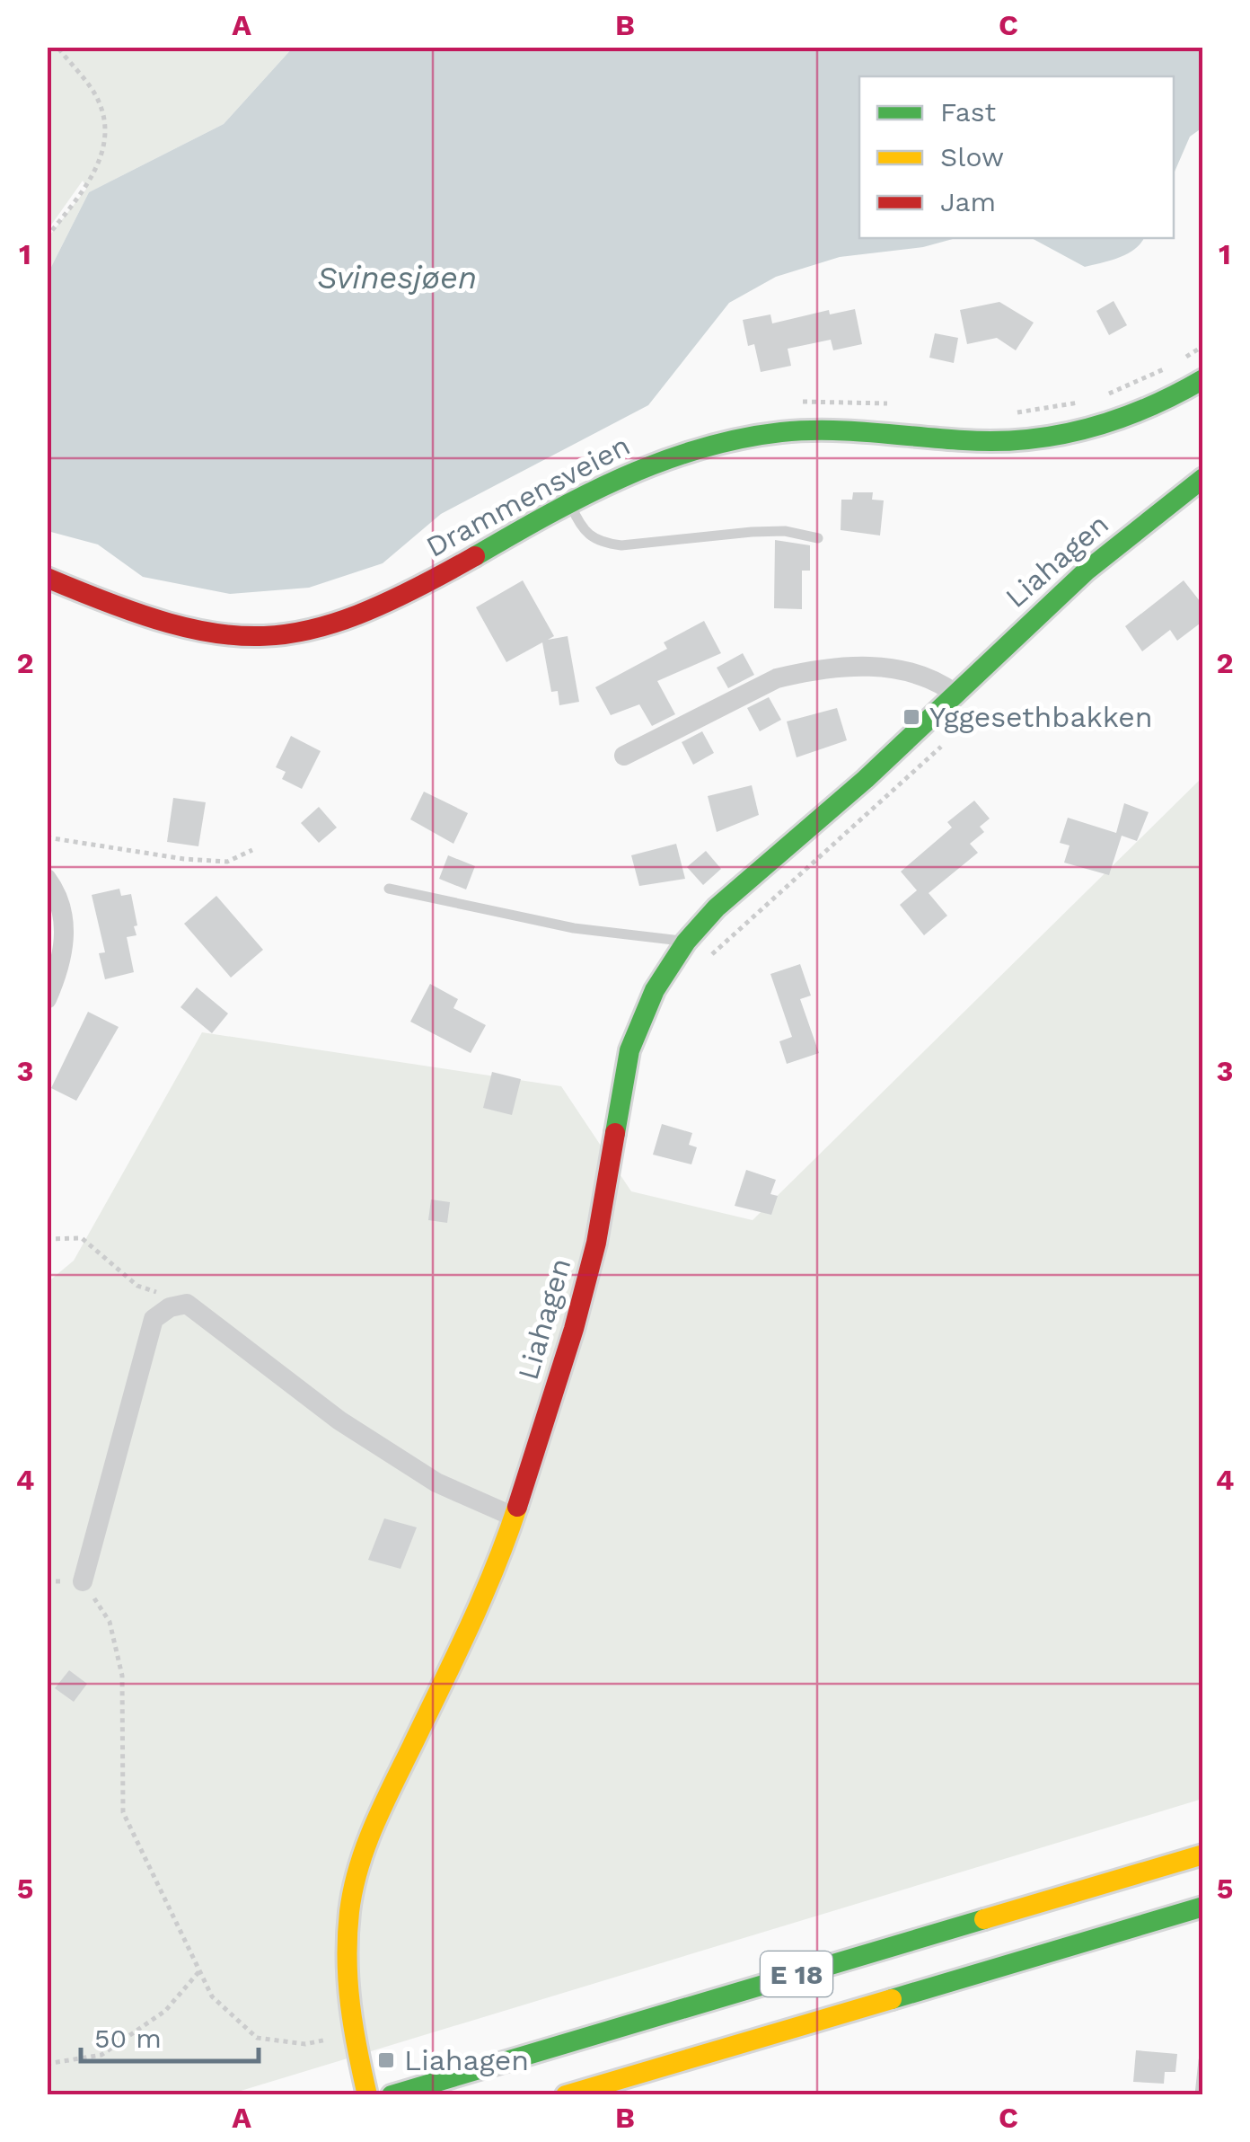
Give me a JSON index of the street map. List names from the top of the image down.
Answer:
{
  "streets": {
    "main road": ["Drammensveien", "Liahagen", "E 18"]
  },
  "water": ["Svinesjøen"],
  "places": {
    "transit": ["Yggesethbakken", "Liahagen"]
  },
  "legend": ["Fast", "Slow", "Jam"],
  "scale_bar": "50 m",
  "grid": {
    "columns": ["A", "B", "C"],
    "rows": [
      "1",
      "2",
      "3",
      "4",
      "5"
    ]
  }
}
